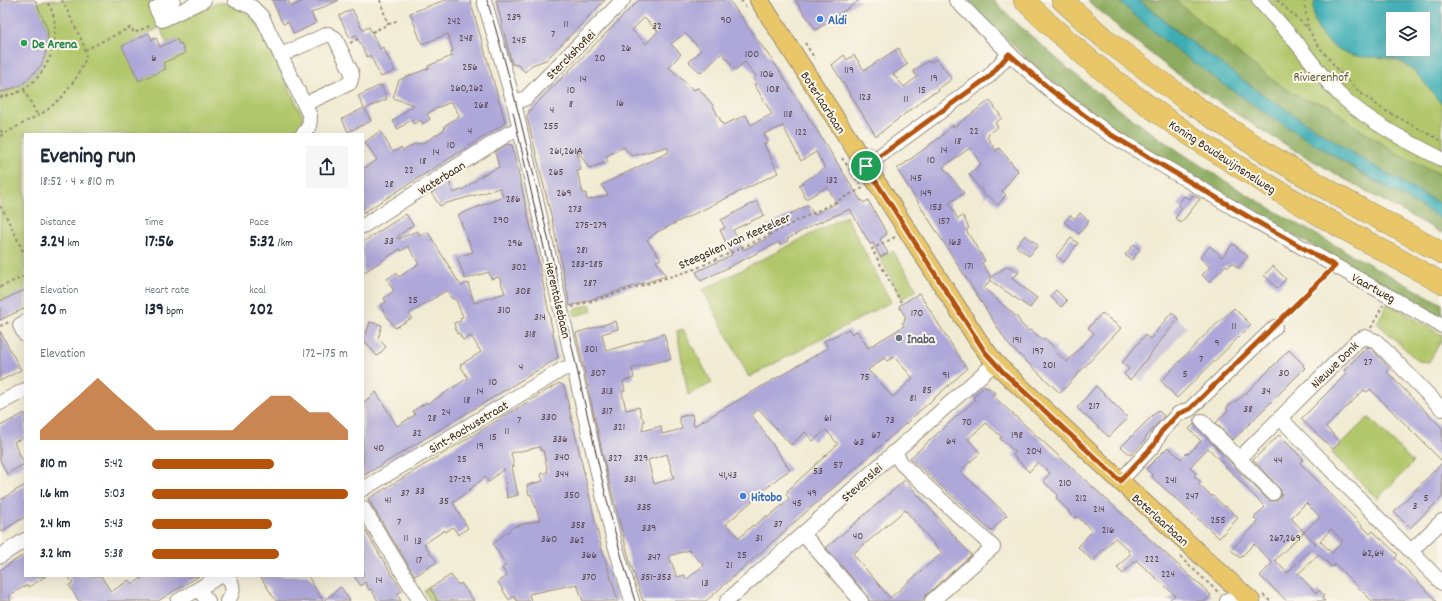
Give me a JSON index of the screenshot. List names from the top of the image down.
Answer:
{
  "streets": {
    "highway": ["Koning Boudewijnsnelweg"],
    "main road": ["Boterlaarbaan"],
    "street": [
      "Sterckshoflei",
      "Waterbaan",
      "Vaartweg",
      "Herentalsebaan",
      "Nieuwe Donk",
      "Sint-Rochusstraat",
      "Stevenslei"
    ],
    "path": ["Steegsken van Keeteleer"]
  },
  "crossings": [
    ["Sterckshoflei", "Herentalsebaan"],
    ["Boterlaarbaan", "Stevenslei"],
    ["Waterbaan", "Herentalsebaan"],
    ["Steegsken van Keeteleer", "Herentalsebaan"],
    ["Herentalsebaan", "Sint-Rochusstraat"]
  ],
  "parks": ["Rivierenhof"],
  "places": [
    "Aldi",
    "De Arena",
    "Inaba",
    "Hitobo"
  ],
  "house_numbers": [
    "239",
    "90",
    "242",
    "11",
    "32",
    "7",
    "248",
    "245",
    "26",
    "100",
    "6",
    "20",
    "256",
    "119",
    "106",
    "19",
    "14",
    "260,262",
    "108",
    "10",
    "15",
    "123",
    "11",
    "16",
    "8",
    "268",
    "4",
    "118",
    "255",
    "4",
    "22",
    "122",
    "18",
    "10",
    "14",
    "261,261A",
    "14",
    "10",
    "18",
    "22",
    "265",
    "145",
    "132",
    "28",
    "269",
    "149",
    "286",
    "153",
    "273",
    "290",
    "157",
    "275-279",
    "33",
    "163",
    "296",
    "281",
    "283-285",
    "171",
    "302",
    "287",
    "308",
    "25",
    "310",
    "170",
    "314",
    "11",
    "318",
    "191",
    "9",
    "301",
    "197",
    "7",
    "27",
    "201",
    "4",
    "307",
    "30",
    "5",
    "91",
    "75",
    "10",
    "85",
    "14",
    "313",
    "34",
    "81",
    "18",
    "217",
    "38",
    "317",
    "24",
    "330",
    "28",
    "61",
    "7",
    "73",
    "70",
    "321",
    "11",
    "32",
    "67",
    "198",
    "15",
    "336",
    "64",
    "63",
    "19",
    "40",
    "204",
    "340",
    "327",
    "329",
    "25",
    "44",
    "57",
    "53",
    "344",
    "41,43",
    "27-29",
    "331",
    "241",
    "210",
    "33",
    "37",
    "49",
    "350",
    "247",
    "212",
    "5",
    "41",
    "35",
    "45",
    "3",
    "335",
    "214",
    "255",
    "7",
    "37",
    "358",
    "339",
    "216",
    "40",
    "11",
    "31",
    "267,269",
    "360",
    "362",
    "13",
    "62,64",
    "366",
    "25",
    "347",
    "222",
    "17",
    "21",
    "224",
    "370",
    "351-353",
    "14",
    "13"
  ],
  "page": {
    "heading": ["Evening run", "18:52 · 4 × 810 m"],
    "stats": [
      ["Distance", "3.24 km"],
      ["Time", "17:56"],
      ["Pace", "5:32 /km"],
      ["Elevation", "20 m"],
      ["Heart rate", "139 bpm"],
      ["kcal", "202"]
    ],
    "chart": ["Elevation", "172–175 m"],
    "list": [
      {
        "name": "810 m",
        "note": "5:42"
      },
      {
        "name": "1.6 km",
        "note": "5:03"
      },
      {
        "name": "2.4 km",
        "note": "5:43"
      },
      {
        "name": "3.2 km",
        "note": "5:38"
      }
    ]
  }
}
